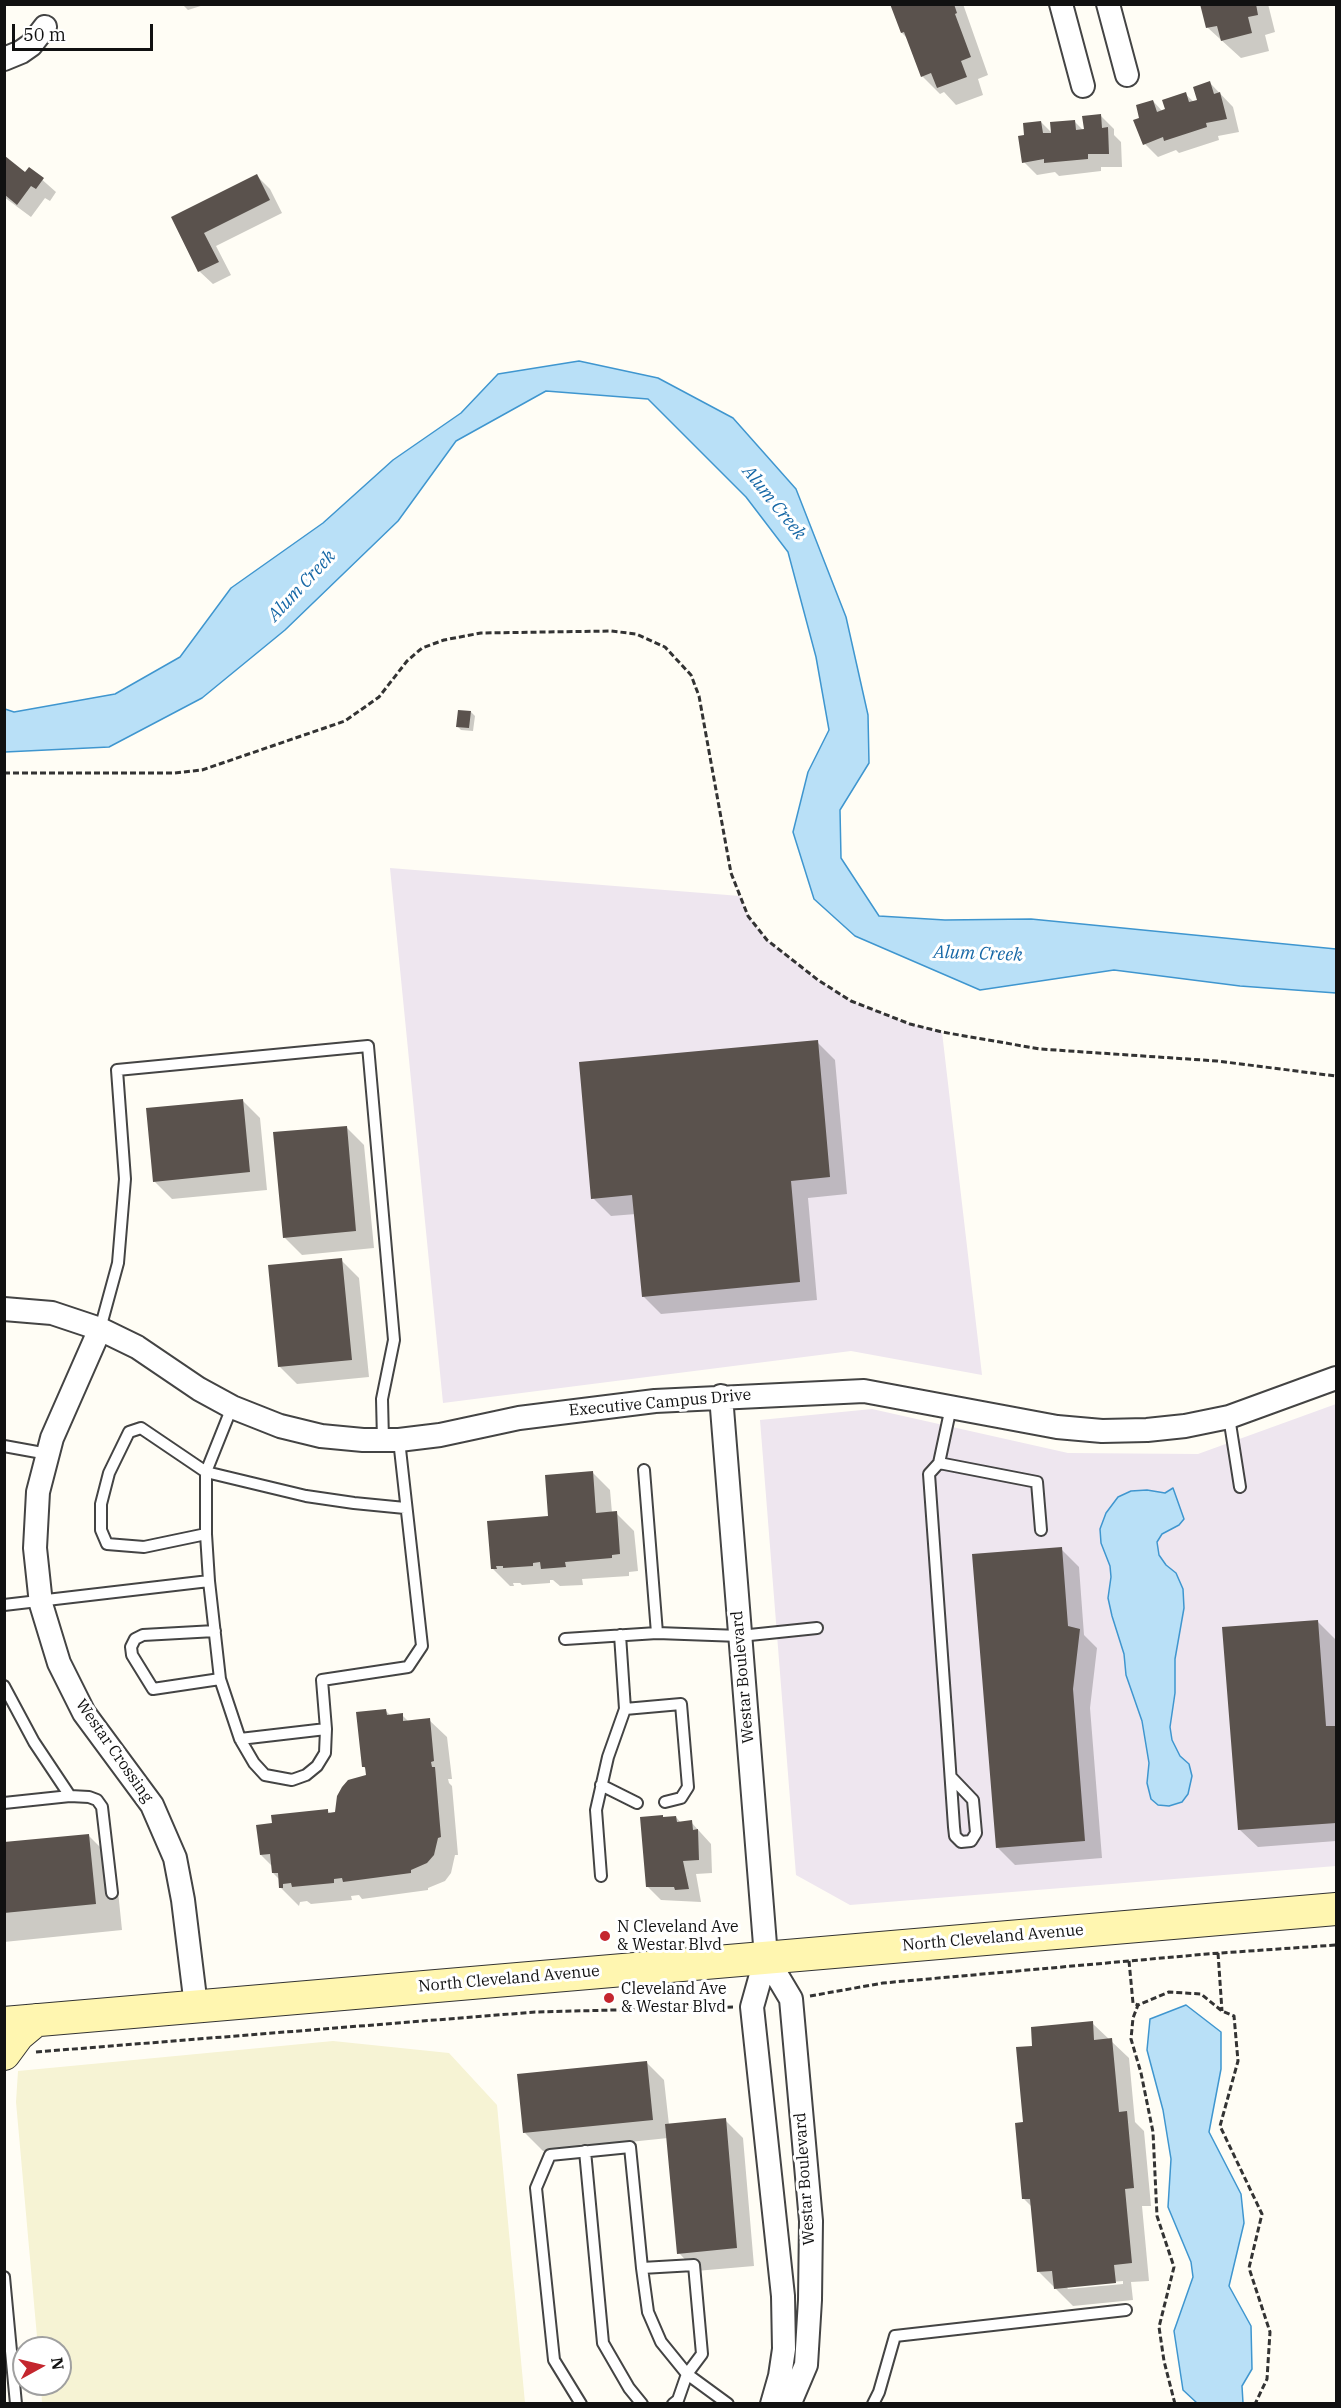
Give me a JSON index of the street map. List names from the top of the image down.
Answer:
{
  "streets": {
    "main road": ["North Cleveland Avenue"],
    "street": ["Executive Campus Drive", "Westar Boulevard", "Westar Crossing"]
  },
  "crossings": [
    ["Executive Campus Drive", "Westar Boulevard"],
    ["Executive Campus Drive", "Westar Crossing"],
    ["Westar Boulevard", "North Cleveland Avenue"],
    ["Westar Crossing", "North Cleveland Avenue"]
  ],
  "water": ["Alum Creek"],
  "places": ["N Cleveland Ave & Westar Blvd", "Cleveland Ave & Westar Blvd"],
  "scale_bar": "50 m",
  "north": "right"
}
